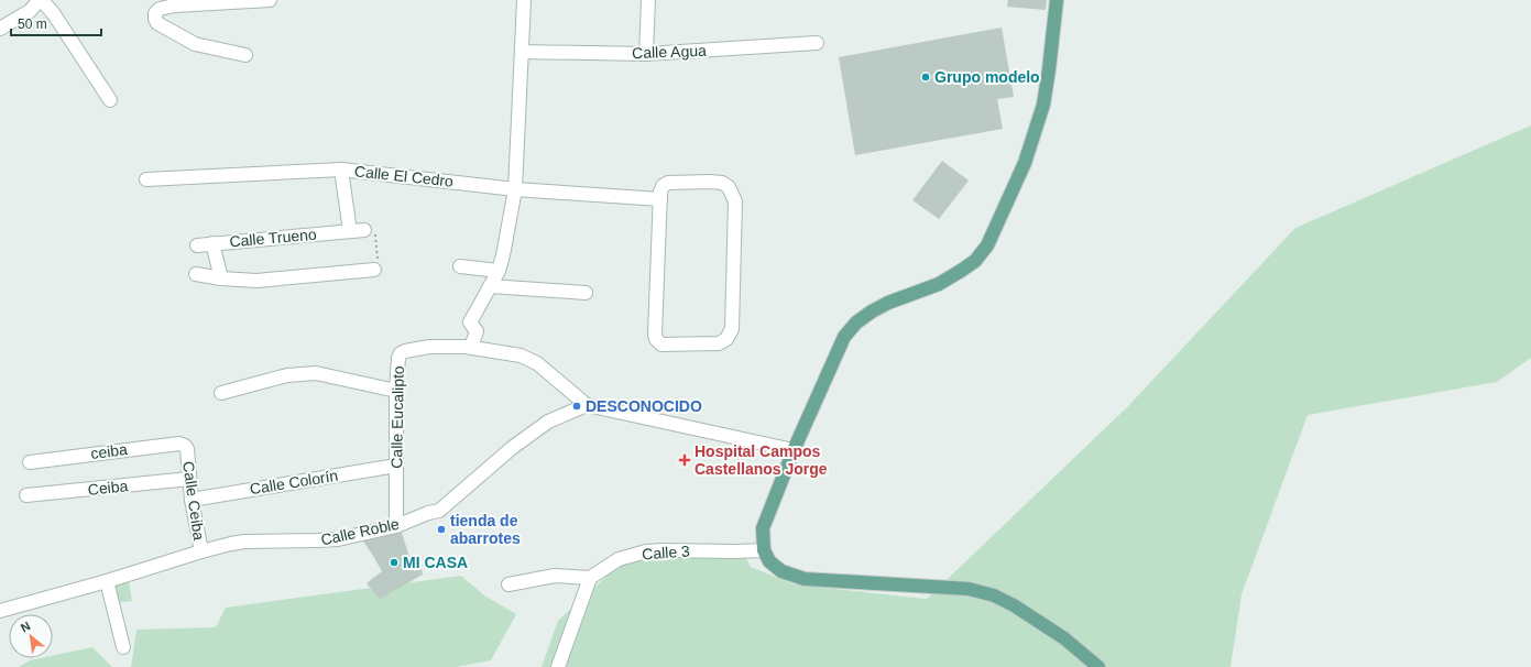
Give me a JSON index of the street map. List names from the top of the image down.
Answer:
{
  "streets": {
    "street": [
      "Calle Agua",
      "Calle El Cedro",
      "Calle Trueno",
      "Calle Eucalipto",
      "ceiba",
      "Calle Colorín",
      "Ceiba",
      "Calle Ceiba",
      "Calle Roble",
      "Calle 3"
    ]
  },
  "crossings": [
    ["Calle Eucalipto", "Calle Colorín"],
    ["Calle Eucalipto", "Calle Roble"],
    ["ceiba", "Calle Ceiba"],
    ["Calle Colorín", "Calle Ceiba"],
    ["Ceiba", "Calle Ceiba"],
    ["Calle Ceiba", "Calle Roble"]
  ],
  "places": {
    "other": [
      "Grupo modelo",
      "DESCONOCIDO",
      "tienda de abarrotes",
      "MI CASA"
    ],
    "health": ["Hospital Campos Castellanos Jorge"]
  },
  "scale_bar": "50 m",
  "north": "top left"
}
